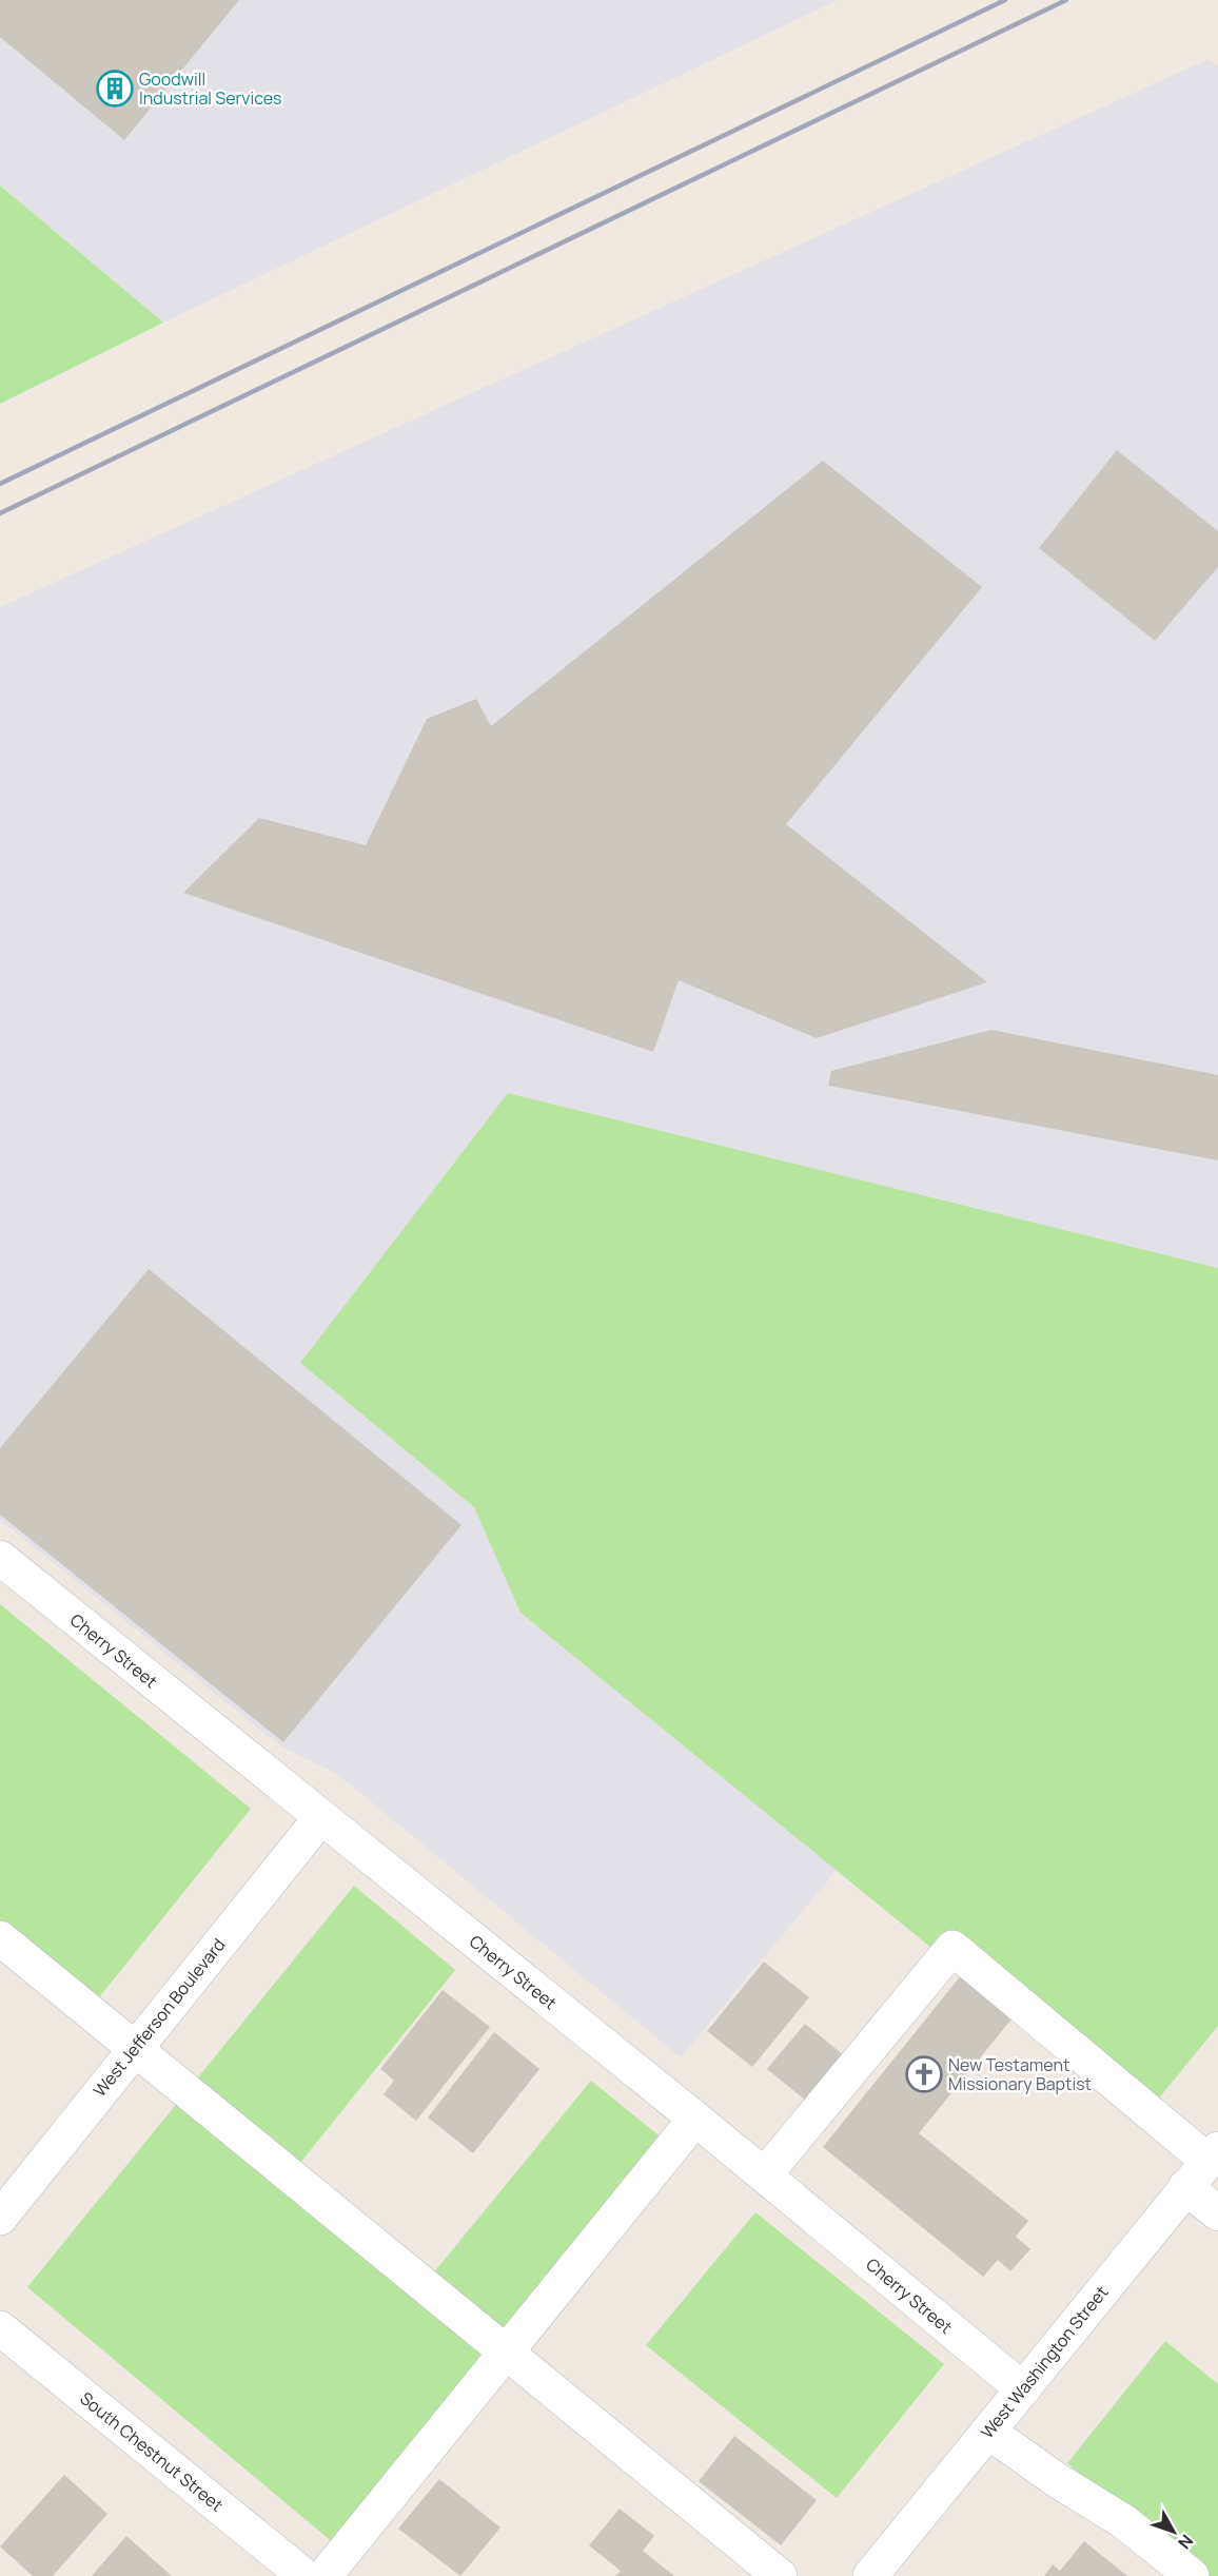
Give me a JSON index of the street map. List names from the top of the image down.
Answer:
{
  "streets": {
    "street": [
      "Cherry Street",
      "West Jefferson Boulevard",
      "West Washington Street",
      "South Chestnut Street"
    ]
  },
  "crossings": [
    ["Cherry Street", "West Jefferson Boulevard"],
    ["Cherry Street", "West Washington Street"]
  ],
  "places": {
    "building": ["Goodwill Industrial Services"],
    "church": ["New Testament Missionary Baptist"]
  },
  "north": "bottom right"
}
